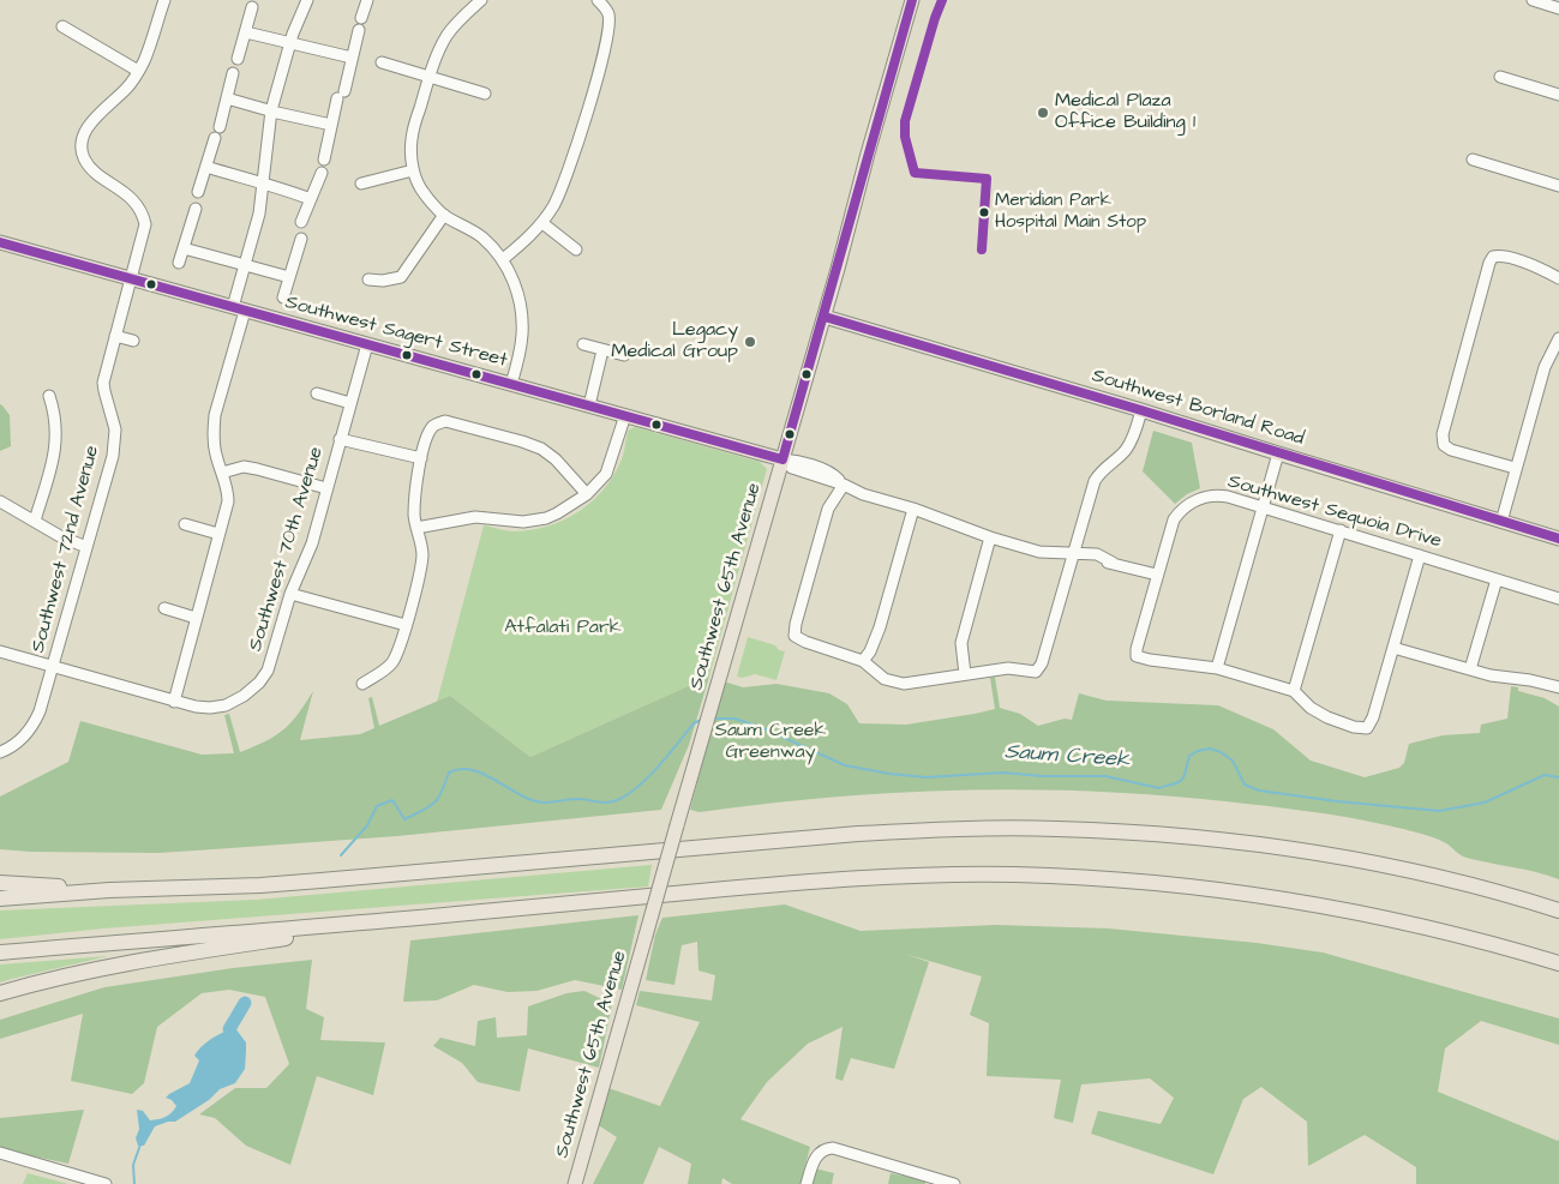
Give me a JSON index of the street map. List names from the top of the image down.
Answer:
{
  "streets": {
    "main road": ["Southwest Sagert Street", "Southwest Borland Road", "Southwest 65th Avenue"],
    "street": ["Southwest Sequoia Drive", "Southwest 72nd Avenue", "Southwest 70th Avenue"]
  },
  "crossings": [
    ["Southwest Sagert Street", "Southwest Sequoia Drive"],
    ["Southwest Sagert Street", "Southwest 72nd Avenue"],
    ["Southwest Sagert Street", "Southwest 70th Avenue"],
    ["Southwest Sagert Street", "Southwest 65th Avenue"],
    ["Southwest Borland Road", "Southwest 65th Avenue"],
    ["Southwest 72nd Avenue", "Southwest 70th Avenue"]
  ],
  "water": ["Saum Creek"],
  "parks": ["Atfalati Park", "Saum Creek Greenway"],
  "places": ["Medical Plaza Office Building 1", "Meridian Park Hospital Main Stop", "Legacy Medical Group"]
}
